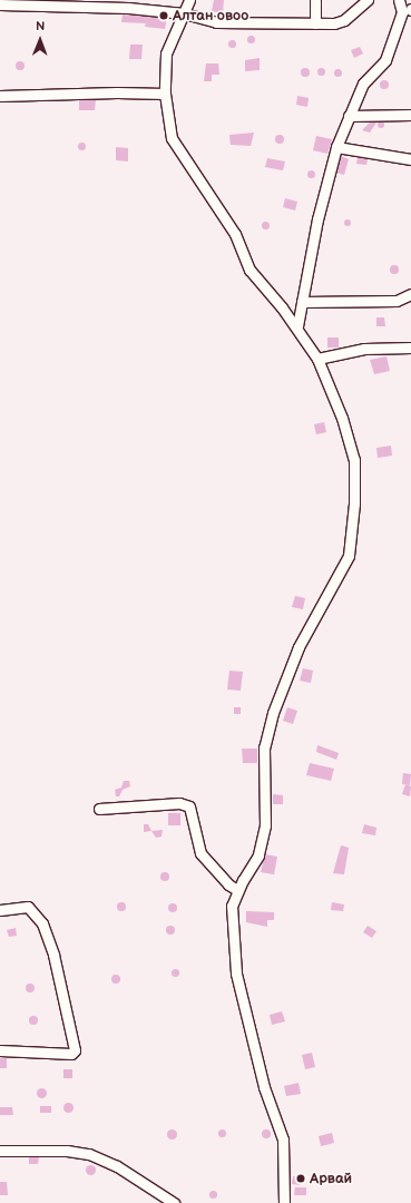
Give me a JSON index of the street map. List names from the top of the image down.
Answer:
{
  "places": ["Алтан овоо", "Арвай"],
  "north": "top"
}
